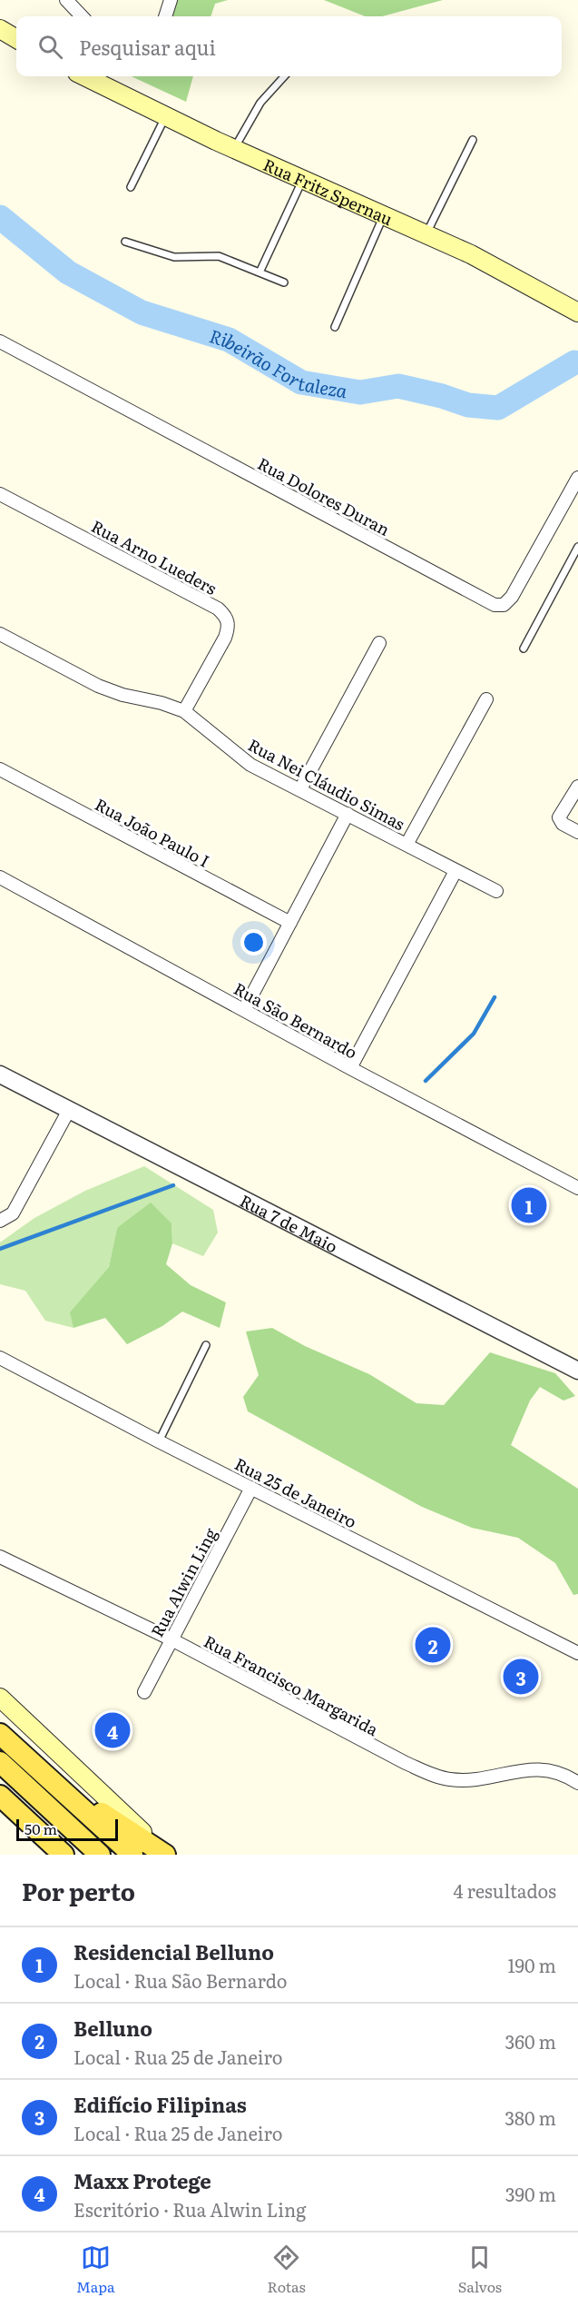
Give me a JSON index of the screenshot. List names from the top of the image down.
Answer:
{
  "streets": {
    "main road": ["Rua Fritz Spernau"],
    "street": [
      "Rua Dolores Duran",
      "Rua Arno Lueders",
      "Rua Nei Cláudio Simas",
      "Rua João Paulo I",
      "Rua São Bernardo",
      "Rua 7 de Maio",
      "Rua 25 de Janeiro",
      "Rua Alwin Ling",
      "Rua Francisco Margarida"
    ]
  },
  "crossings": [
    ["Rua Arno Lueders", "Rua Nei Cláudio Simas"],
    ["Rua 25 de Janeiro", "Rua Alwin Ling"],
    ["Rua Alwin Ling", "Rua Francisco Margarida"]
  ],
  "water": ["Ribeirão Fortaleza"],
  "scale_bar": "50 m",
  "page": {
    "search": "Pesquisar aqui",
    "pins": [
      "1",
      "2",
      "3",
      "4"
    ],
    "scale": "50 m",
    "heading": ["Por perto", "4 resultados"],
    "list": [
      {
        "mark": "1",
        "name": "Residencial Belluno",
        "note": "Local · Rua São Bernardo",
        "value": "190 m"
      },
      {
        "mark": "2",
        "name": "Belluno",
        "note": "Local · Rua 25 de Janeiro",
        "value": "360 m"
      },
      {
        "mark": "3",
        "name": "Edifício Filipinas",
        "note": "Local · Rua 25 de Janeiro",
        "value": "380 m"
      },
      {
        "mark": "4",
        "name": "Maxx Protege",
        "note": "Escritório · Rua Alwin Ling",
        "value": "390 m"
      }
    ],
    "nav": ["Mapa", "Rotas", "Salvos"]
  }
}
